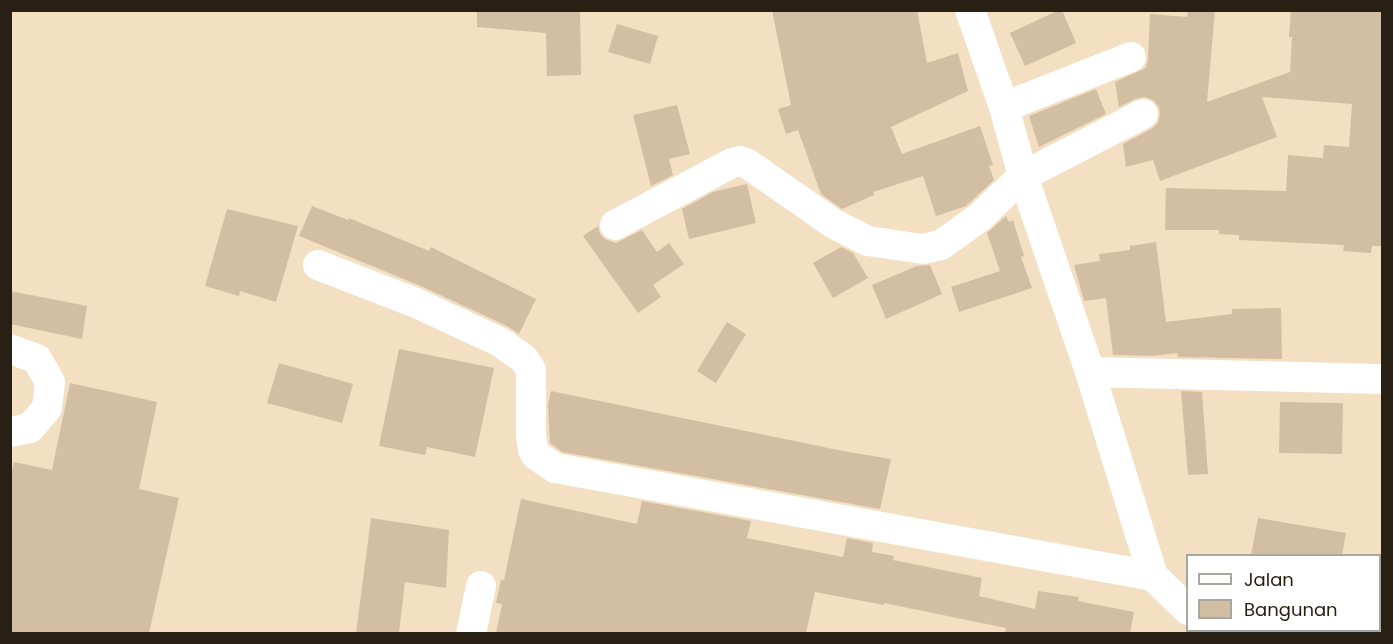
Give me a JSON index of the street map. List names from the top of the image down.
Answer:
{
  "legend": ["Jalan", "Bangunan"]
}
